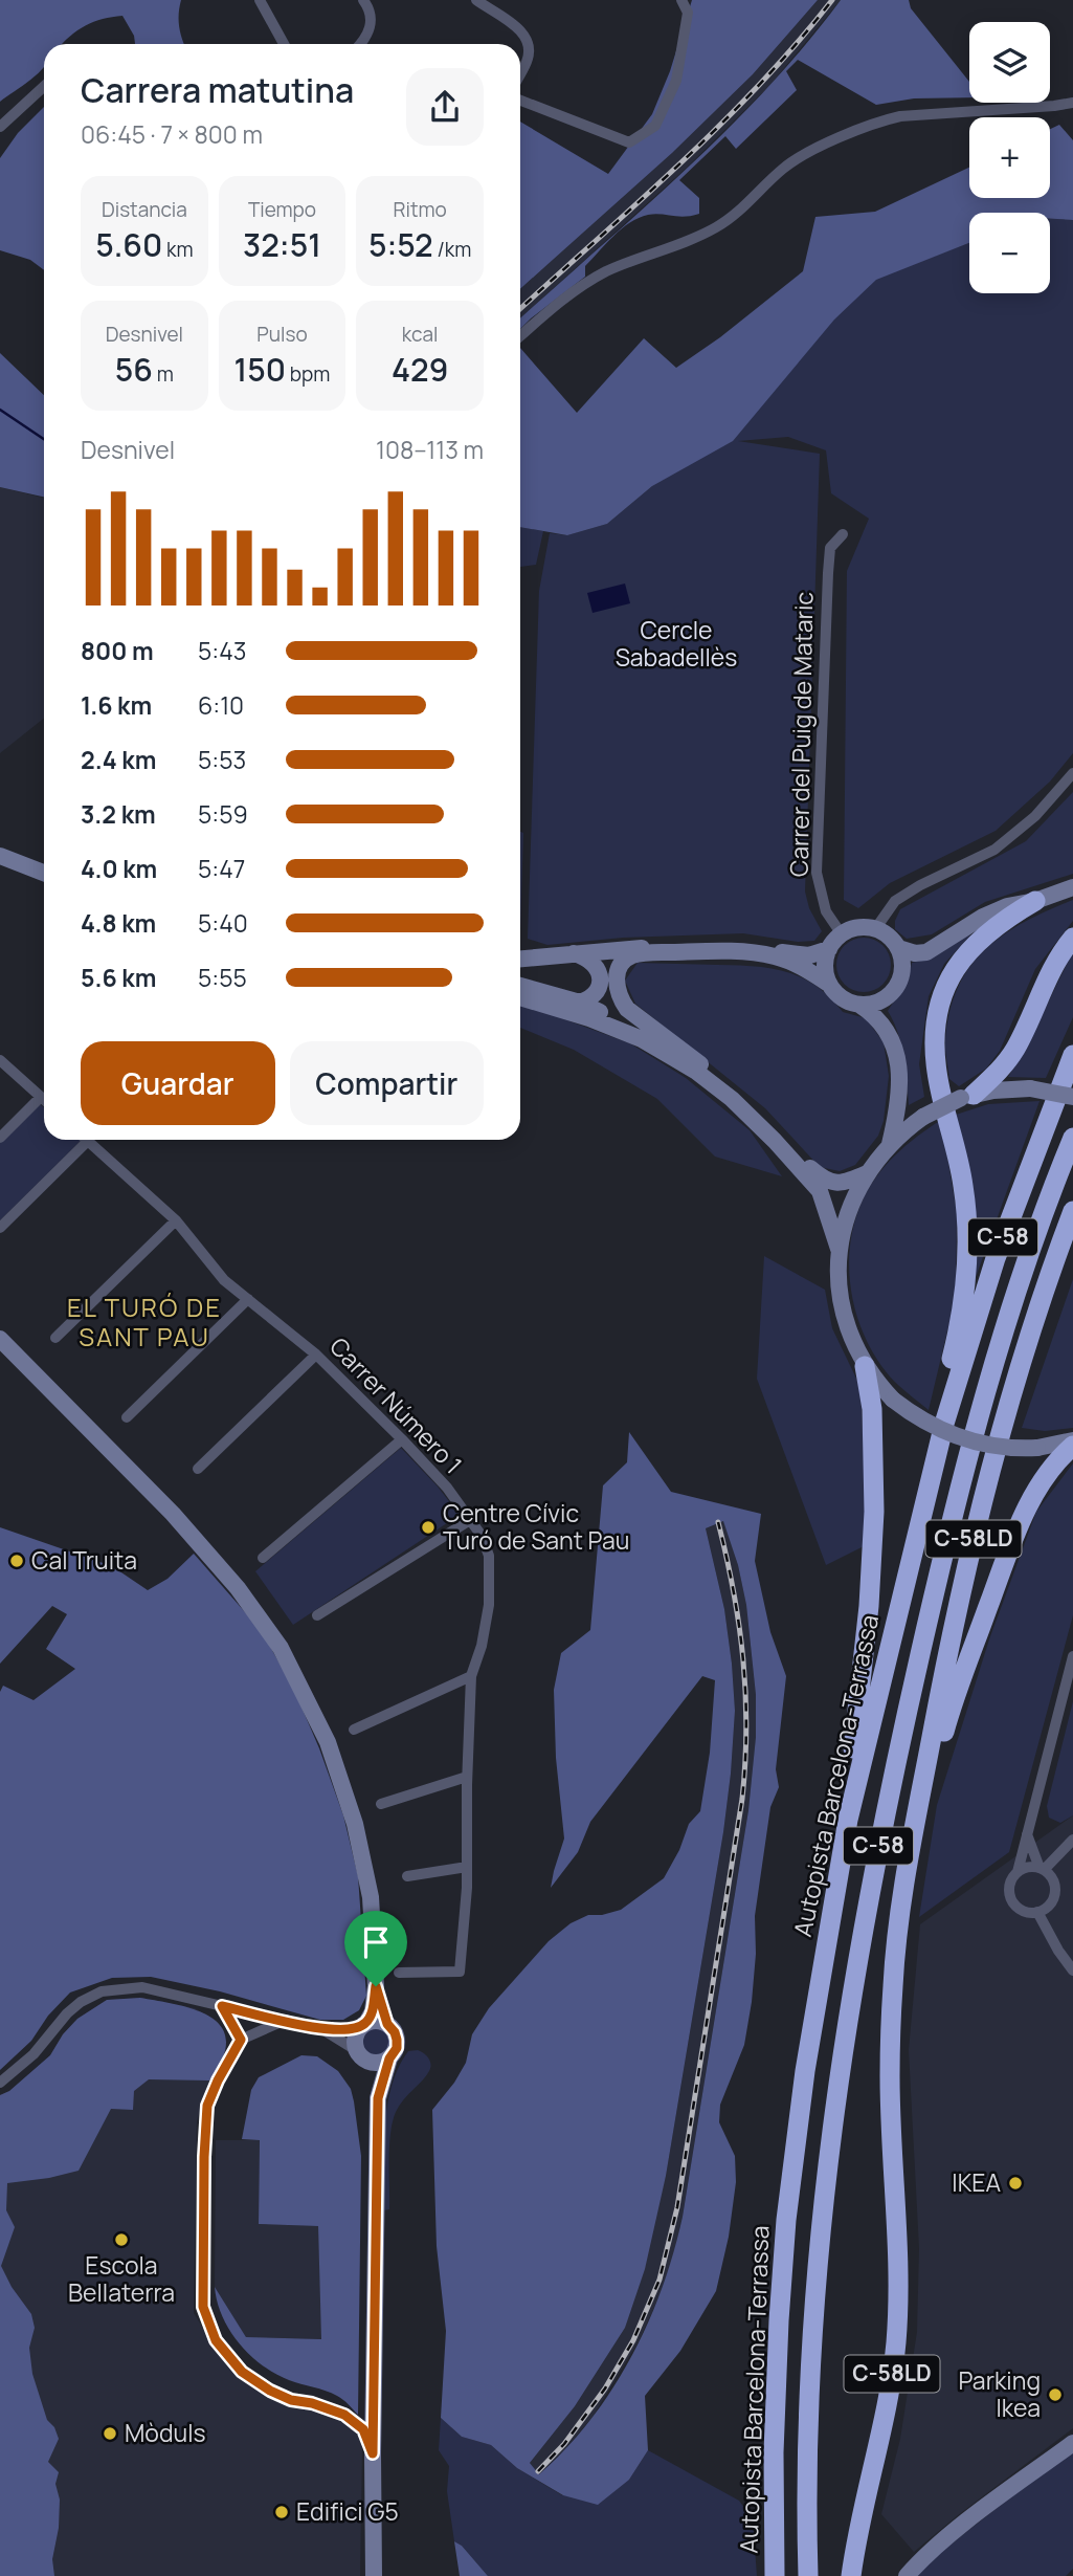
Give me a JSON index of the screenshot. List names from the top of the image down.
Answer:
{
  "streets": {
    "highway": ["C-58", "C-58LD", "Autopista Barcelona-Terrassa"],
    "street": ["Carrer del Puig de Mataric", "Carrer Número 1"]
  },
  "districts": ["EL TURÓ DE SANT PAU"],
  "parks": ["Cercle Sabadellès"],
  "places": [
    "Centre Cívic Turó de Sant Pau",
    "Cal Truita",
    "IKEA",
    "Escola Bellaterra",
    "Parking Ikea",
    "Mòduls",
    "Edifici G5"
  ],
  "page": {
    "map_buttons": ["+", "−"],
    "heading": ["Carrera matutina", "06:45 · 7 × 800 m"],
    "stats": [
      ["Distancia", "5.60 km"],
      ["Tiempo", "32:51"],
      ["Ritmo", "5:52 /km"],
      ["Desnivel", "56 m"],
      ["Pulso", "150 bpm"],
      ["kcal", "429"]
    ],
    "chart": ["Desnivel", "108–113 m"],
    "list": [
      {
        "name": "800 m",
        "note": "5:43"
      },
      {
        "name": "1.6 km",
        "note": "6:10"
      },
      {
        "name": "2.4 km",
        "note": "5:53"
      },
      {
        "name": "3.2 km",
        "note": "5:59"
      },
      {
        "name": "4.0 km",
        "note": "5:47"
      },
      {
        "name": "4.8 km",
        "note": "5:40"
      },
      {
        "name": "5.6 km",
        "note": "5:55"
      }
    ],
    "buttons": ["Guardar", "Compartir"]
  }
}
